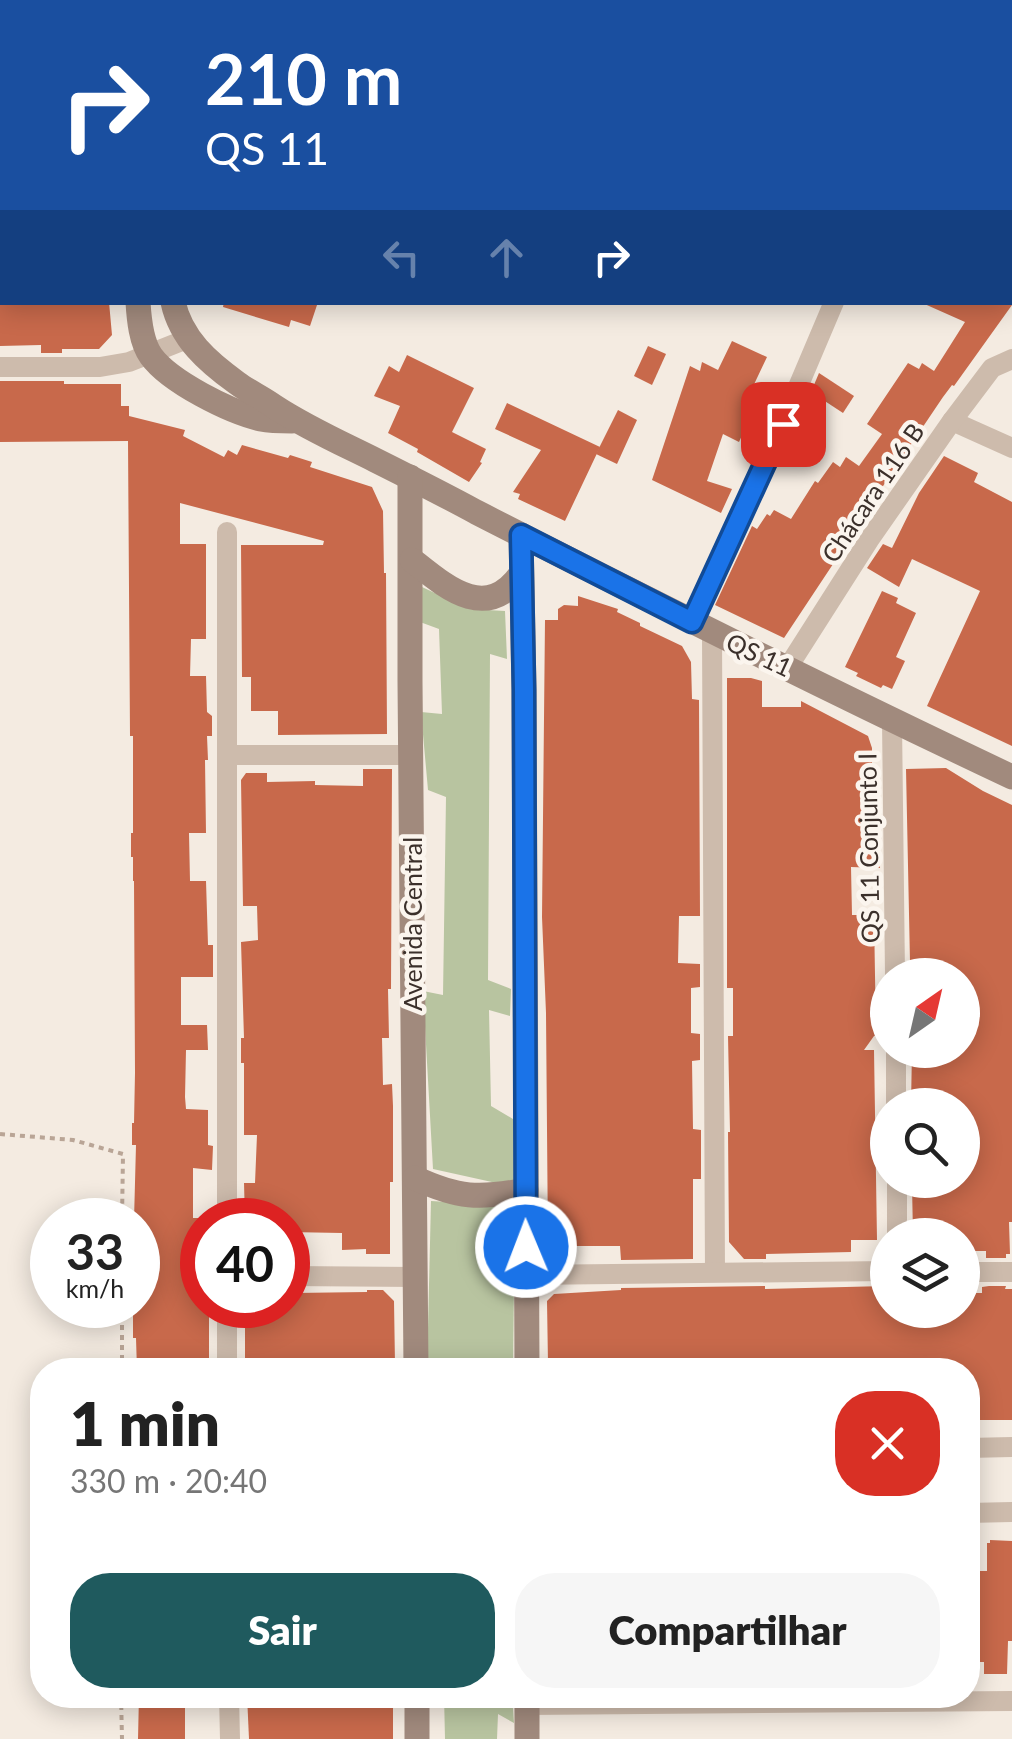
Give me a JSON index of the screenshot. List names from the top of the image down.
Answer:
{
  "streets": {
    "street": [
      "Chácara 116 B",
      "QS 11",
      "QS 11 Conjunto I",
      "Avenida Central"
    ]
  },
  "crossings": [
    ["Chácara 116 B", "QS 11"],
    ["QS 11", "QS 11 Conjunto I"],
    ["QS 11", "Avenida Central"]
  ],
  "north": "top right",
  "page": {
    "turn": ["210 m", "QS 11"],
    "speed": "33 km/h",
    "limit": "40",
    "heading": ["1 min", "330 m · 20:40"],
    "buttons": ["Sair", "Compartilhar"]
  }
}
